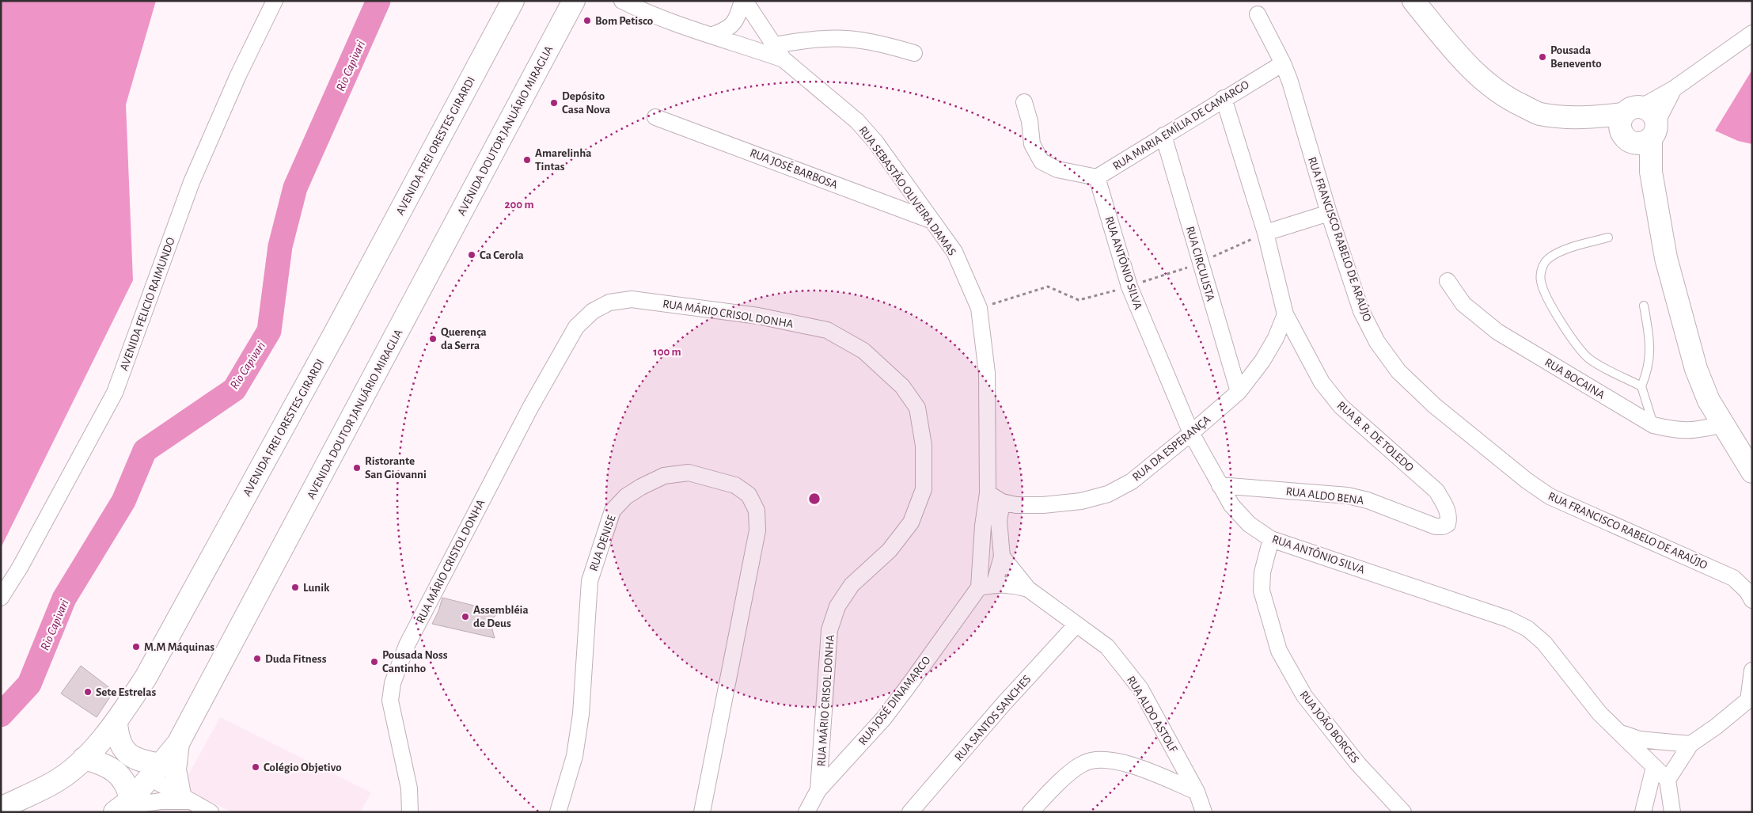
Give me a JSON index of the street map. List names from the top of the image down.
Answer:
{
  "streets": {
    "main road": ["AVENIDA DOUTOR JANUÁRIO MIRAGLIA", "AVENIDA FREI ORESTES GIRARDI"],
    "street": [
      "RUA MARIA EMÍLIA DE CAMARGO",
      "RUA JOSÉ BARBOSA",
      "RUA SEBASTÃO OLIVEIRA DAMAS",
      "RUA FRANCISCO RABELO DE ARAÚJO",
      "RUA ANTÔNIO SILVA",
      "RUA CIRCULISTA",
      "AVENIDA FELICIO RAIMUNDO",
      "RUA MÁRIO CRISOL DONHA",
      "RUA BOCAINA",
      "RUA B. R. DE TOLEDO",
      "RUA DA ESPERANÇA",
      "RUA ALDO BENA",
      "RUA DENISE",
      "RUA MÁRIO CRISTOL DONHA",
      "RUA JOSÉ DINAMARCO",
      "RUA ALDO ASTOLF",
      "RUA SANTOS SANCHES",
      "RUA JOÃO BORGES"
    ]
  },
  "crossings": [
    ["RUA MARIA EMÍLIA DE CAMARGO", "RUA FRANCISCO RABELO DE ARAÚJO"],
    ["RUA MARIA EMÍLIA DE CAMARGO", "RUA ANTÔNIO SILVA"],
    ["RUA MARIA EMÍLIA DE CAMARGO", "RUA CIRCULISTA"],
    ["RUA MARIA EMÍLIA DE CAMARGO", "RUA B. R. DE TOLEDO"],
    ["RUA JOSÉ BARBOSA", "RUA SEBASTÃO OLIVEIRA DAMAS"],
    ["RUA SEBASTÃO OLIVEIRA DAMAS", "RUA DA ESPERANÇA"],
    ["RUA SEBASTÃO OLIVEIRA DAMAS", "RUA JOSÉ DINAMARCO"],
    ["RUA SEBASTÃO OLIVEIRA DAMAS", "RUA ALDO ASTOLF"],
    ["RUA ANTÔNIO SILVA", "RUA DA ESPERANÇA"],
    ["RUA ANTÔNIO SILVA", "RUA ALDO BENA"],
    ["RUA ANTÔNIO SILVA", "RUA JOÃO BORGES"],
    ["RUA CIRCULISTA", "RUA DA ESPERANÇA"],
    ["RUA MÁRIO CRISOL DONHA", "RUA MÁRIO CRISTOL DONHA"],
    ["RUA MÁRIO CRISOL DONHA", "RUA JOSÉ DINAMARCO"],
    ["RUA B. R. DE TOLEDO", "RUA DA ESPERANÇA"],
    ["RUA B. R. DE TOLEDO", "RUA ALDO BENA"],
    ["RUA JOSÉ DINAMARCO", "RUA ALDO ASTOLF"],
    ["RUA ALDO ASTOLF", "RUA SANTOS SANCHES"]
  ],
  "water": ["Rio Capivari"],
  "places": [
    "Bom Petisco",
    "Pousada Benevento",
    "Depósito Casa Nova",
    "Amarelinha Tintas",
    "Ca Cerola",
    "Querença da Serra",
    "Ristorante San Giovanni",
    "Lunik",
    "Assembléia de Deus",
    "M.M Máquinas",
    "Duda Fitness",
    "Pousada Noss Cantinho",
    "Sete Estrelas",
    "Colégio Objetivo"
  ],
  "rings": ["200 m", "100 m"]
}
